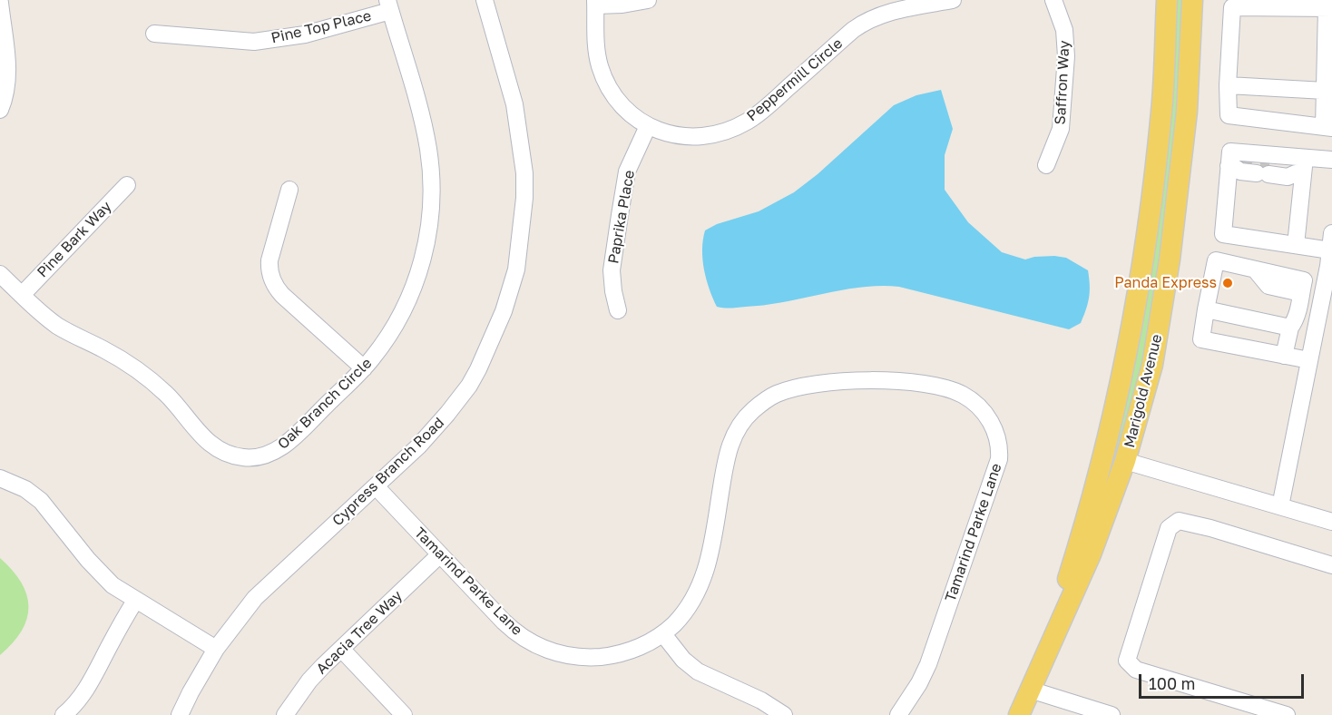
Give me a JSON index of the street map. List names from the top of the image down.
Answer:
{
  "streets": {
    "main road": ["Marigold Avenue"],
    "street": [
      "Pine Top Place",
      "Peppermill Circle",
      "Saffron Way",
      "Paprika Place",
      "Pine Bark Way",
      "Oak Branch Circle",
      "Cypress Branch Road",
      "Tamarind Parke Lane",
      "Acacia Tree Way"
    ]
  },
  "crossings": [
    ["Pine Top Place", "Oak Branch Circle"],
    ["Peppermill Circle", "Paprika Place"],
    ["Pine Bark Way", "Oak Branch Circle"],
    ["Cypress Branch Road", "Tamarind Parke Lane"],
    ["Tamarind Parke Lane", "Acacia Tree Way"]
  ],
  "places": ["Panda Express"],
  "scale_bar": "100 m"
}
